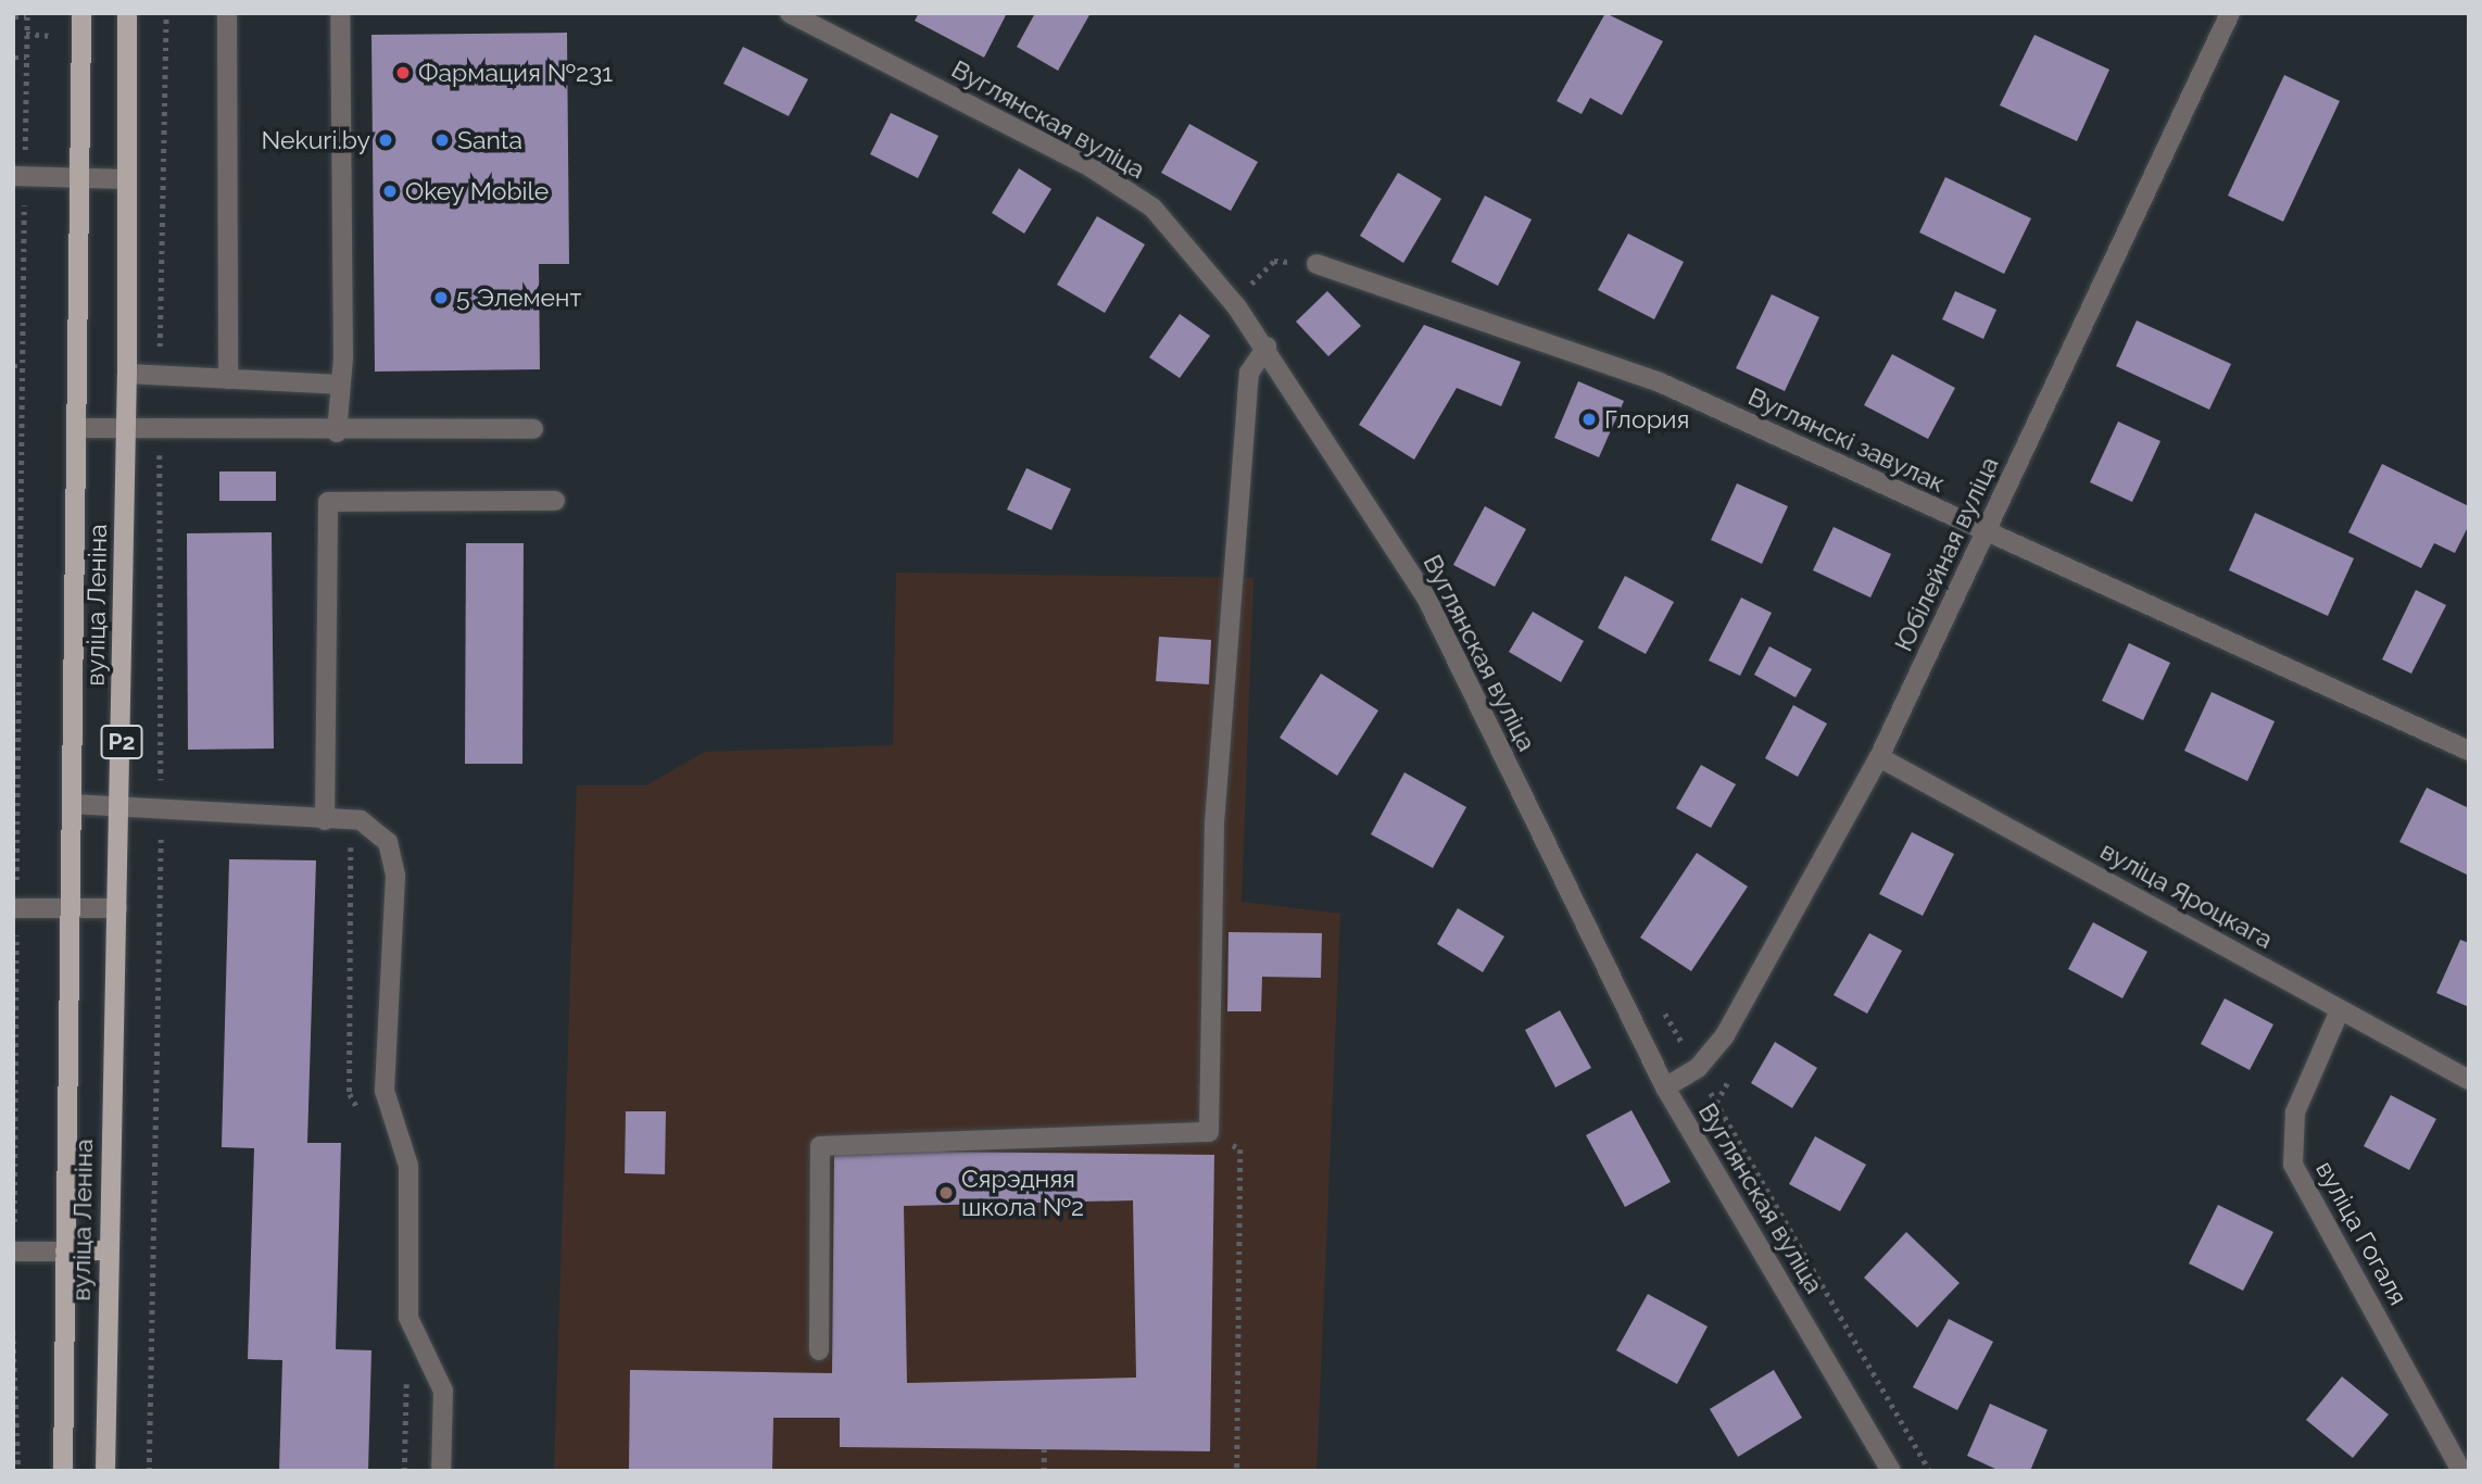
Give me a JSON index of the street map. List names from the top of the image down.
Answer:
{
  "streets": {
    "main road": ["вуліца Леніна", "Р2"],
    "street": [
      "Вуглянская вуліца",
      "Вуглянскі завулак",
      "Юбілейная вуліца",
      "вуліца Яроцкага",
      "вуліца Гогаля"
    ]
  },
  "crossings": [
    ["Вуглянская вуліца", "Юбілейная вуліца"],
    ["Вуглянскі завулак", "Юбілейная вуліца"],
    ["Юбілейная вуліца", "вуліца Яроцкага"],
    ["вуліца Яроцкага", "вуліца Гогаля"]
  ],
  "places": [
    "Фармация №231",
    "Nekuri.by",
    "Santa",
    "Okey Mobile",
    "5 Элемент",
    "Глория",
    "Сярэдняя школа №2"
  ]
}
